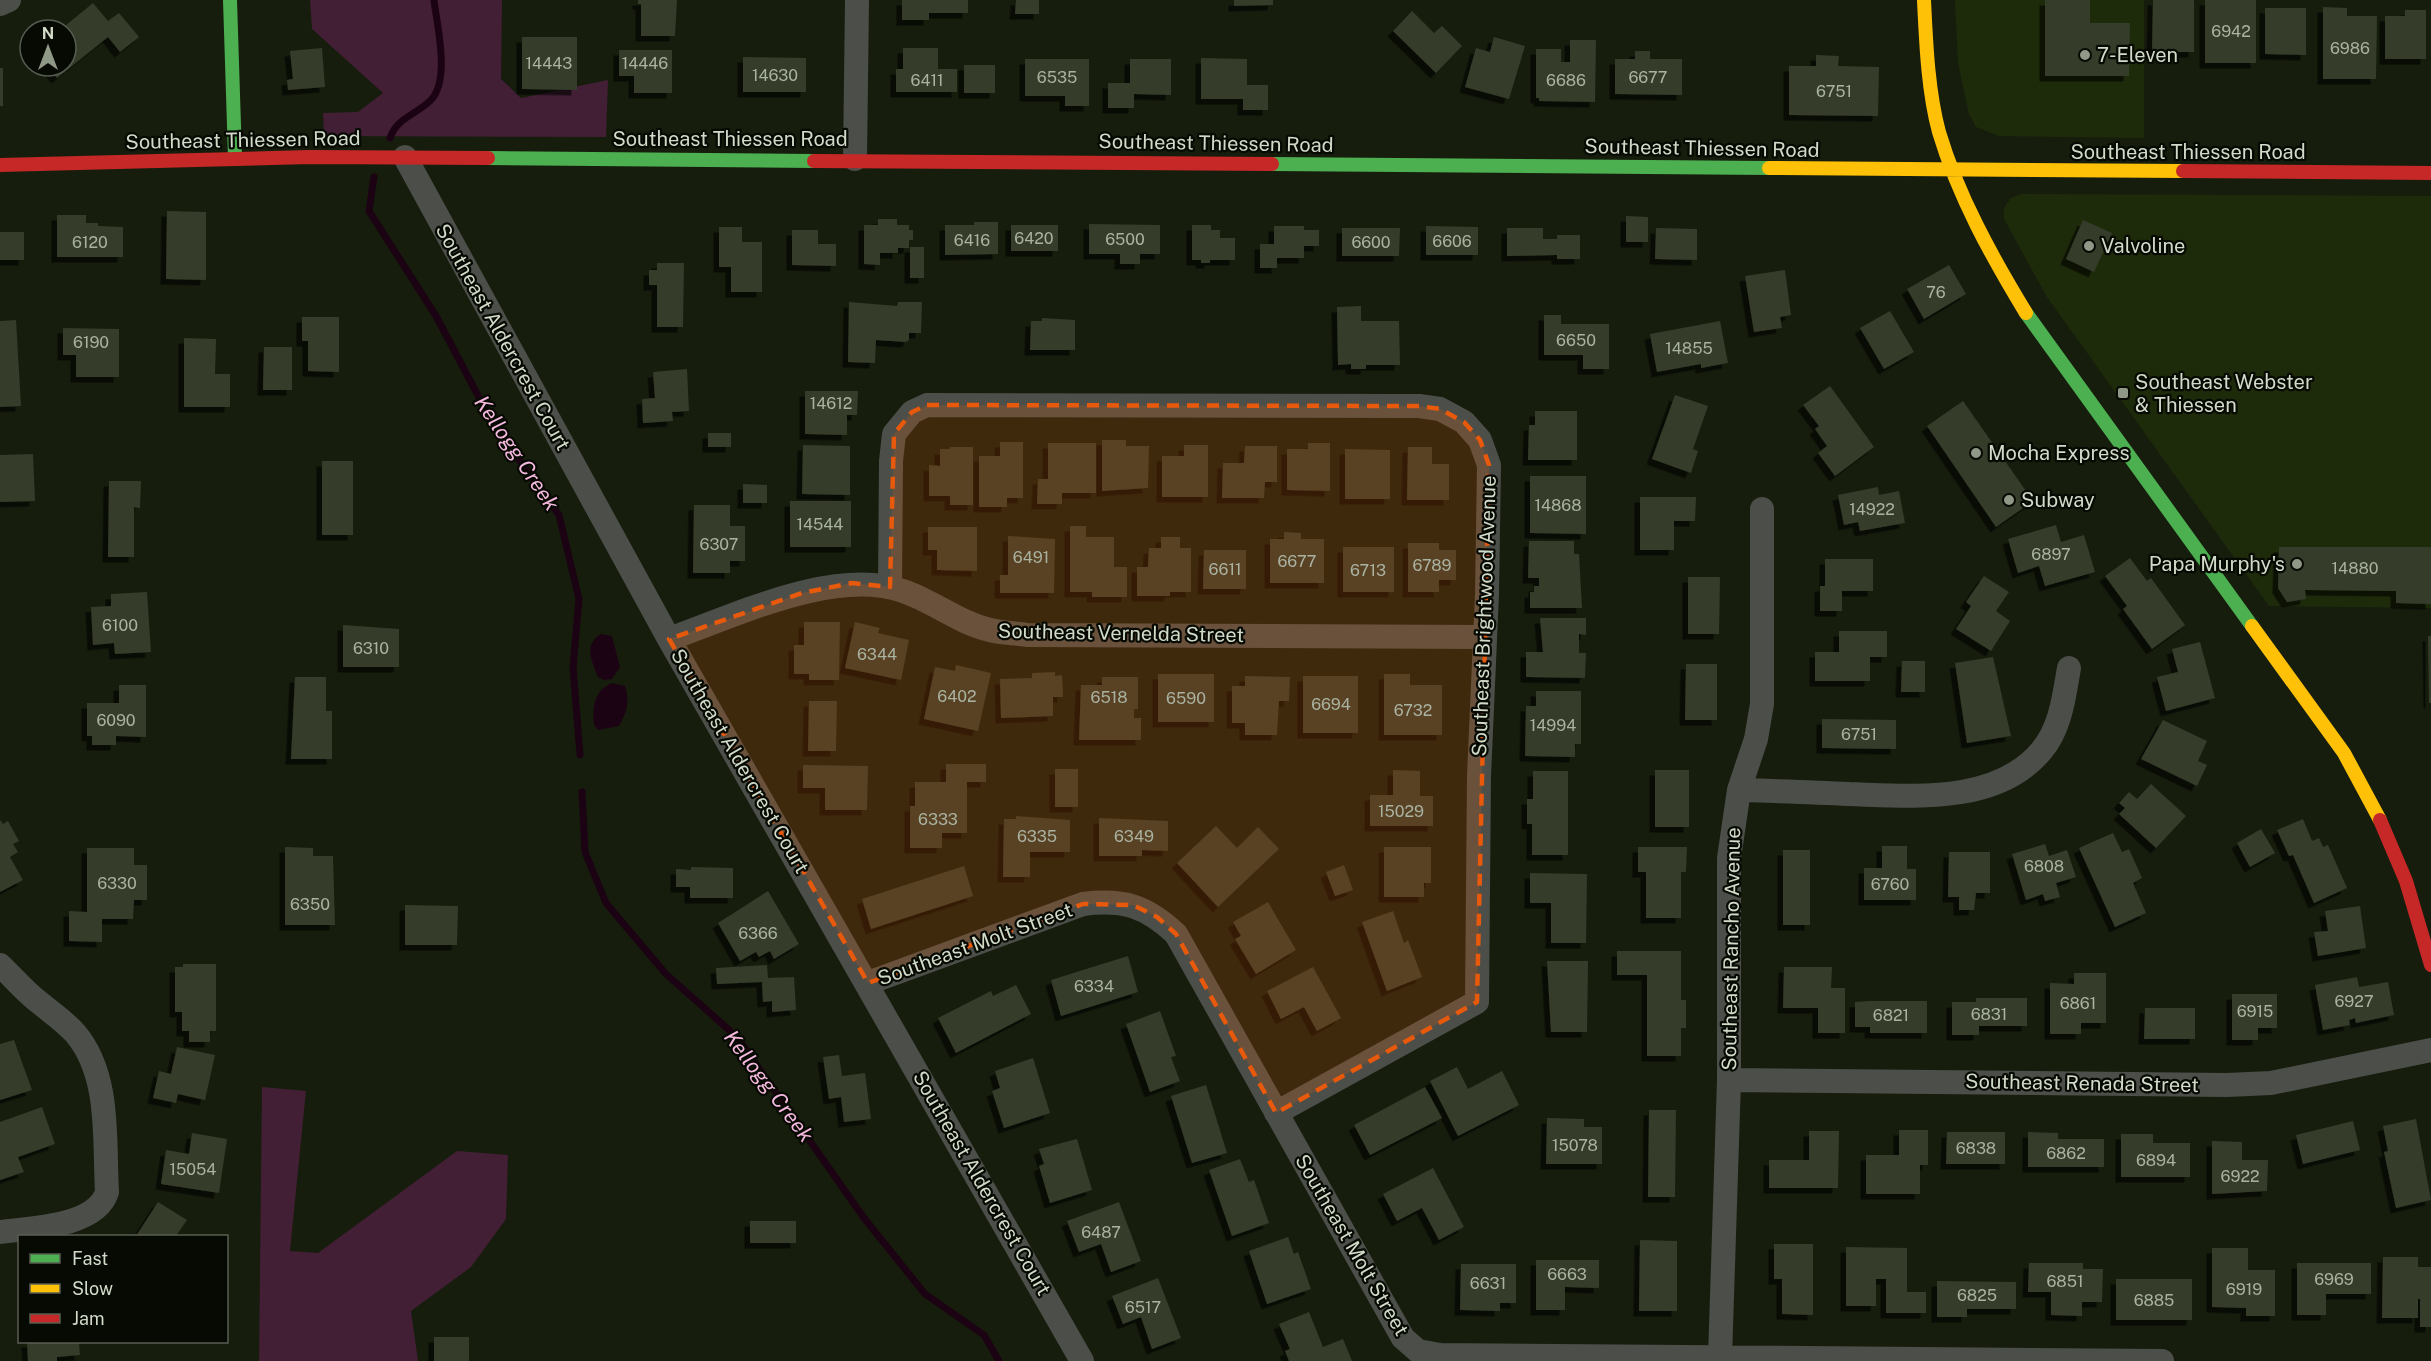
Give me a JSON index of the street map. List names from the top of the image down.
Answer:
{
  "streets": {
    "main road": ["Southeast Thiessen Road"],
    "street": [
      "Southeast Aldercrest Court",
      "Southeast Brightwood Avenue",
      "Southeast Vernelda Street",
      "Southeast Molt Street",
      "Southeast Rancho Avenue",
      "Southeast Renada Street"
    ]
  },
  "crossings": [
    ["Southeast Thiessen Road", "Southeast Aldercrest Court"],
    ["Southeast Aldercrest Court", "Southeast Vernelda Street"],
    ["Southeast Aldercrest Court", "Southeast Molt Street"],
    ["Southeast Brightwood Avenue", "Southeast Vernelda Street"],
    ["Southeast Brightwood Avenue", "Southeast Molt Street"],
    ["Southeast Molt Street", "Southeast Rancho Avenue"],
    ["Southeast Rancho Avenue", "Southeast Renada Street"]
  ],
  "water": ["Kellogg Creek"],
  "places": {
    "other": [
      "7-Eleven",
      "Valvoline",
      "Mocha Express",
      "Subway",
      "Papa Murphy's"
    ],
    "transit": ["Southeast Webster & Thiessen"]
  },
  "house_numbers": [
    "6942",
    "6986",
    "14443",
    "14446",
    "14630",
    "6535",
    "6677",
    "6411",
    "6686",
    "6751",
    "6420",
    "6500",
    "6416",
    "6606",
    "6120",
    "6600",
    "76",
    "6650",
    "6190",
    "14855",
    "14612",
    "14868",
    "14922",
    "14544",
    "6307",
    "6897",
    "6491",
    "6677",
    "6789",
    "14880",
    "6611",
    "6713",
    "6100",
    "6310",
    "6344",
    "6402",
    "6518",
    "6590",
    "6694",
    "6732",
    "6090",
    "14994",
    "6751",
    "15029",
    "6333",
    "6335",
    "6349",
    "6808",
    "6330",
    "6760",
    "6350",
    "6366",
    "6334",
    "6927",
    "6861",
    "6915",
    "6831",
    "6821",
    "15078",
    "6838",
    "6862",
    "6894",
    "15054",
    "6922",
    "6487",
    "6663",
    "6969",
    "6851",
    "6631",
    "6919",
    "6825",
    "6885",
    "6517"
  ],
  "legend": ["Fast", "Slow", "Jam"],
  "north": "top"
}
